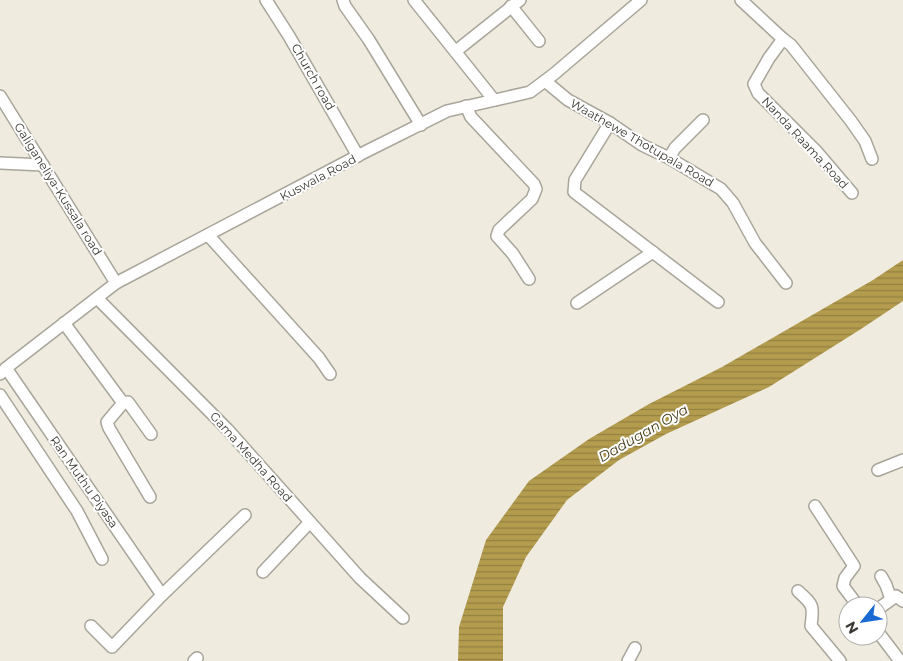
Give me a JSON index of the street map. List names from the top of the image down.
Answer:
{
  "streets": {
    "street": [
      "Church road",
      "Waathewe Thotupala Road",
      "Nanda Raama Road",
      "Kuswala Road",
      "Galiganeliya-Kussala road",
      "Gama Medha Road",
      "Ran Muthu Piyasa"
    ]
  },
  "crossings": [
    ["Church road", "Kuswala Road"],
    ["Waathewe Thotupala Road", "Kuswala Road"],
    ["Kuswala Road", "Galiganeliya-Kussala road"],
    ["Kuswala Road", "Gama Medha Road"],
    ["Kuswala Road", "Ran Muthu Piyasa"]
  ],
  "water": ["Dadugan Oya"],
  "north": "bottom left"
}
